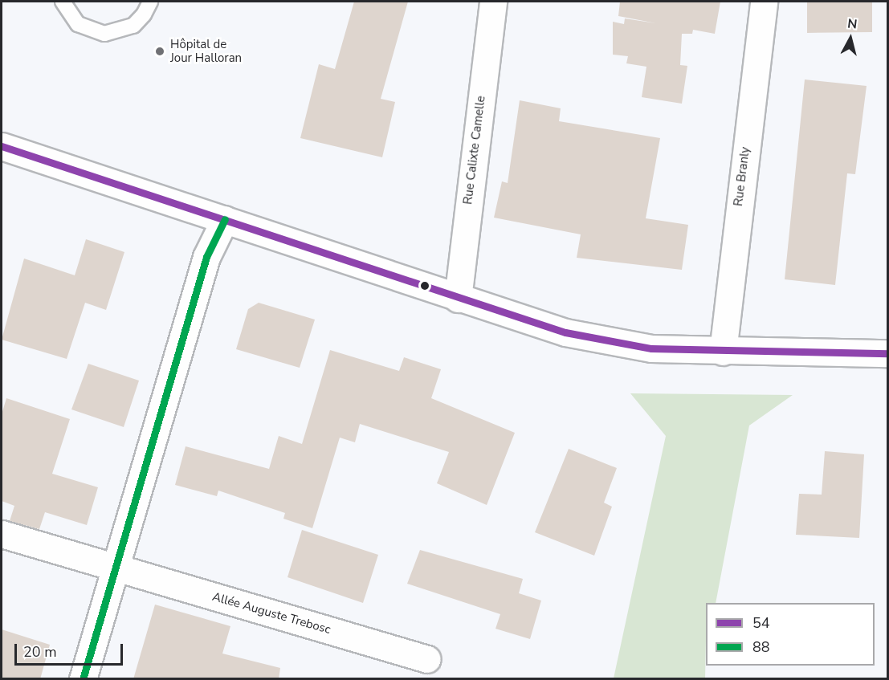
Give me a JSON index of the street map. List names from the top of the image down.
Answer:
{
  "streets": {
    "street": ["Rue Calixte Camelle", "Rue Branly", "Allée Auguste Trebosc"]
  },
  "places": ["Hôpital de Jour Halloran"],
  "lines": ["transit line 54", "transit line 88"],
  "legend": ["54", "88"],
  "scale_bar": "20 m",
  "north": "top"
}
